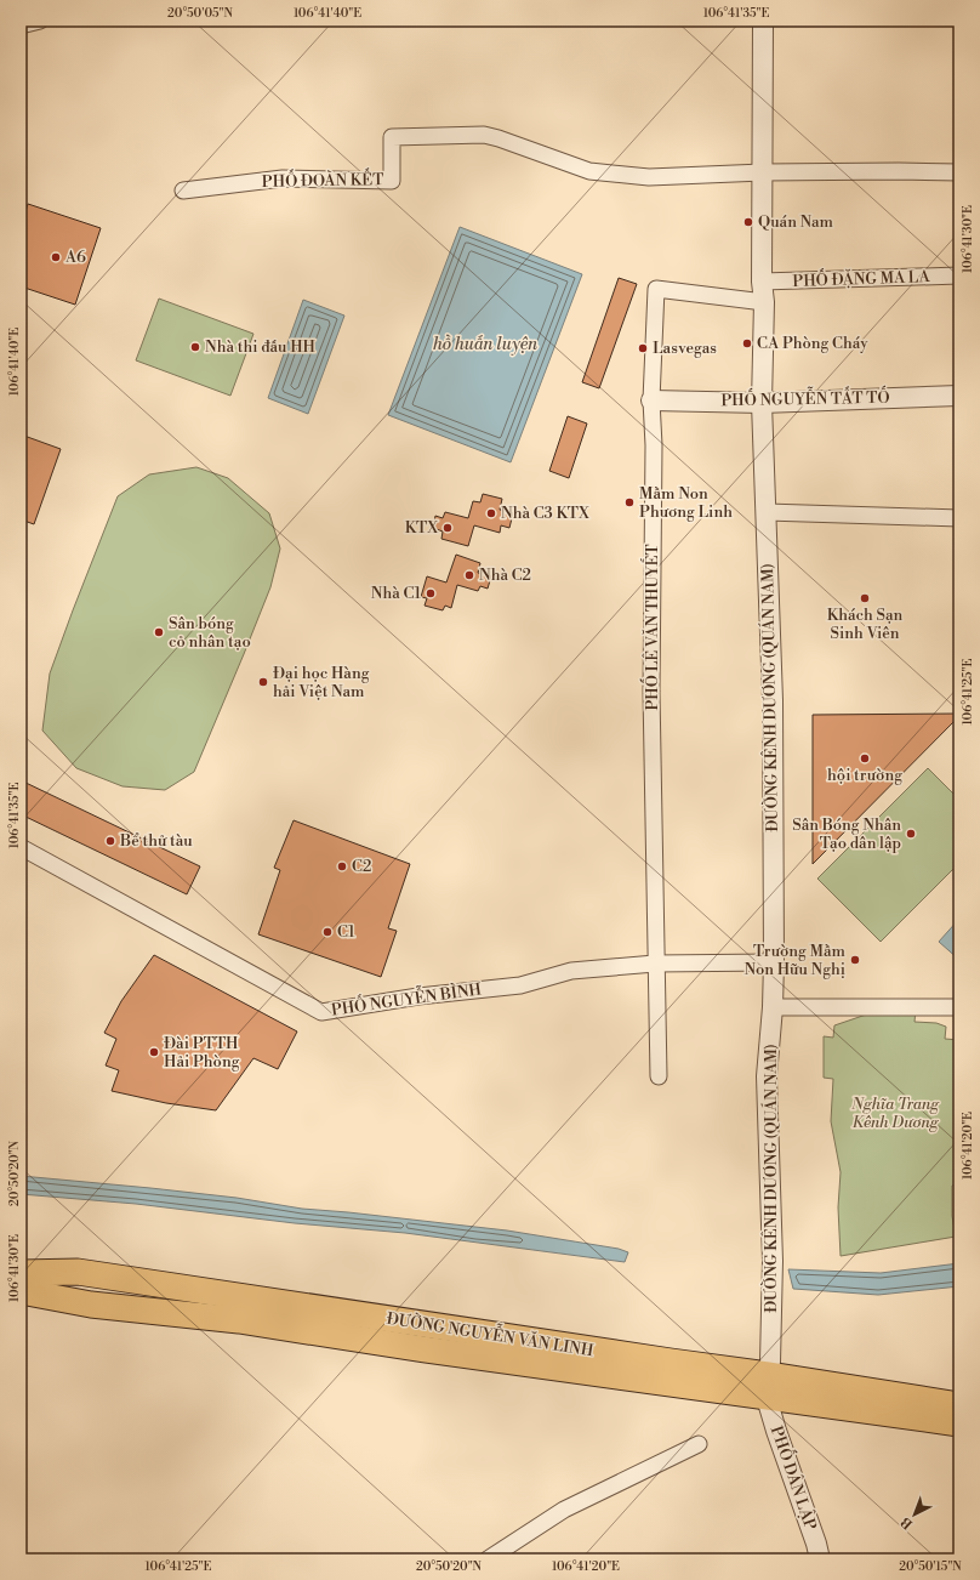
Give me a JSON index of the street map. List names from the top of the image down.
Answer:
{
  "streets": {
    "highway": ["ĐƯỜNG NGUYỄN VĂN LINH"],
    "street": [
      "PHỐ ĐOÀN KẾT",
      "PHỐ ĐẶNG MA LA",
      "PHỐ NGUYỄN TẤT TỐ",
      "PHỐ LÊ VĂN THUYẾT",
      "ĐƯỜNG KÊNH DƯƠNG (QUÁN NAM)",
      "PHỐ NGUYỄN BÌNH",
      "PHỐ DÂN LẬP"
    ]
  },
  "crossings": [
    ["PHỐ ĐOÀN KẾT", "ĐƯỜNG KÊNH DƯƠNG (QUÁN NAM)"],
    ["PHỐ ĐẶNG MA LA", "ĐƯỜNG KÊNH DƯƠNG (QUÁN NAM)"],
    ["PHỐ NGUYỄN TẤT TỐ", "PHỐ LÊ VĂN THUYẾT"],
    ["PHỐ NGUYỄN TẤT TỐ", "ĐƯỜNG KÊNH DƯƠNG (QUÁN NAM)"],
    ["PHỐ LÊ VĂN THUYẾT", "ĐƯỜNG KÊNH DƯƠNG (QUÁN NAM)"],
    ["PHỐ LÊ VĂN THUYẾT", "PHỐ NGUYỄN BÌNH"],
    ["ĐƯỜNG KÊNH DƯƠNG (QUÁN NAM)", "PHỐ NGUYỄN BÌNH"],
    ["ĐƯỜNG KÊNH DƯƠNG (QUÁN NAM)", "ĐƯỜNG NGUYỄN VĂN LINH"],
    ["ĐƯỜNG KÊNH DƯƠNG (QUÁN NAM)", "PHỐ DÂN LẬP"],
    ["ĐƯỜNG NGUYỄN VĂN LINH", "PHỐ DÂN LẬP"]
  ],
  "water": ["hồ huấn luyện"],
  "parks": ["Nghĩa Trang Kênh Dương"],
  "places": [
    "Quán Nam",
    "A6",
    "CA Phòng Cháy",
    "Nhà thi đấu HH",
    "Lasvegas",
    "Mầm Non Phương Linh",
    "Nhà C3 KTX",
    "KTX",
    "Nhà C2",
    "Nhà C1",
    "Khách Sạn Sinh Viên",
    "Sân bóng cỏ nhân tạo",
    "Đại học Hàng hải Việt Nam",
    "hội trường",
    "Sân Bóng Nhân Tạo dân lập",
    "Bể thử tàu",
    "C2",
    "C1",
    "Trường Mầm Non Hữu Nghị",
    "Đài PTTH Hải Phòng"
  ],
  "north": "bottom left",
  "coordinates": [
    "20°50'05\"N",
    "106°41'40\"E",
    "106°41'35\"E",
    "106°41'30\"E",
    "106°41'25\"E",
    "106°41'20\"E",
    "20°50'20\"N",
    "20°50'15\"N"
  ]
}
